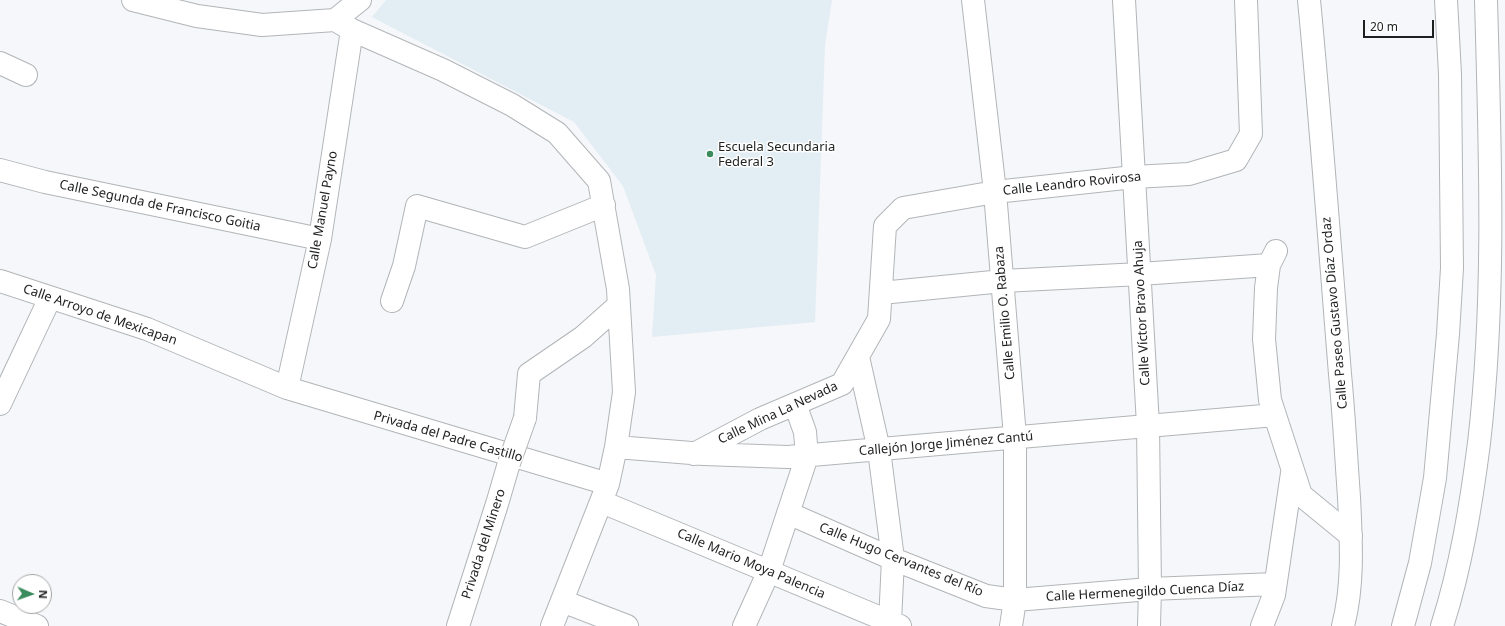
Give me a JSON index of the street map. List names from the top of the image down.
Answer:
{
  "streets": {
    "street": [
      "Calle Leandro Rovirosa",
      "Calle Segunda de Francisco Goitia",
      "Calle Manuel Payno",
      "Calle Emilio O. Rabaza",
      "Calle Víctor Bravo Ahuja",
      "Calle Paseo Gustavo Díaz Ordaz",
      "Calle Arroyo de Mexicapan",
      "Calle Mina La Nevada",
      "Privada del Padre Castillo",
      "Callejón Jorge Jiménez Cantú",
      "Privada del Minero",
      "Calle Hugo Cervantes del Río",
      "Calle Mario Moya Palencia",
      "Calle Hermenegildo Cuenca Díaz"
    ]
  },
  "crossings": [
    ["Calle Leandro Rovirosa", "Calle Emilio O. Rabaza"],
    ["Calle Leandro Rovirosa", "Calle Víctor Bravo Ahuja"],
    ["Calle Leandro Rovirosa", "Calle Mina La Nevada"],
    ["Calle Segunda de Francisco Goitia", "Calle Manuel Payno"],
    ["Calle Manuel Payno", "Calle Arroyo de Mexicapan"],
    ["Calle Manuel Payno", "Privada del Padre Castillo"],
    ["Calle Emilio O. Rabaza", "Callejón Jorge Jiménez Cantú"],
    ["Calle Emilio O. Rabaza", "Calle Hugo Cervantes del Río"],
    ["Calle Emilio O. Rabaza", "Calle Hermenegildo Cuenca Díaz"],
    ["Calle Víctor Bravo Ahuja", "Callejón Jorge Jiménez Cantú"],
    ["Calle Víctor Bravo Ahuja", "Calle Hermenegildo Cuenca Díaz"],
    ["Calle Arroyo de Mexicapan", "Privada del Padre Castillo"],
    ["Calle Mina La Nevada", "Callejón Jorge Jiménez Cantú"],
    ["Privada del Padre Castillo", "Calle Mario Moya Palencia"],
    ["Calle Hugo Cervantes del Río", "Calle Hermenegildo Cuenca Díaz"]
  ],
  "places": ["Escuela Secundaria Federal 3"],
  "scale_bar": "20 m",
  "north": "right"
}
